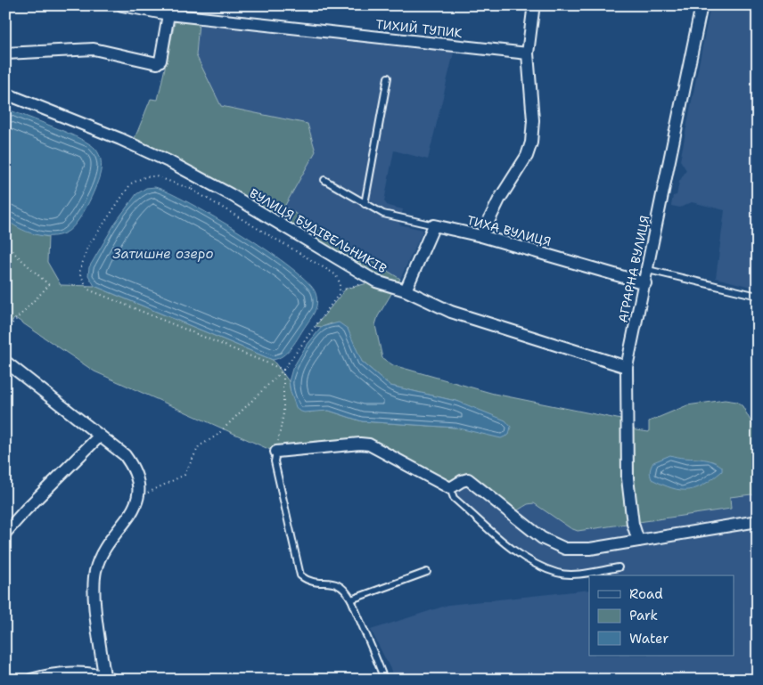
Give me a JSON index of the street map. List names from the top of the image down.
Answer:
{
  "streets": {
    "street": [
      "ТИХИЙ ТУПИК",
      "ВУЛИЦЯ БУДІВЕЛЬНИКІВ",
      "ТИХА ВУЛИЦЯ",
      "АГРАРНА ВУЛИЦЯ"
    ]
  },
  "crossings": [
    ["ВУЛИЦЯ БУДІВЕЛЬНИКІВ", "АГРАРНА ВУЛИЦЯ"],
    ["ТИХА ВУЛИЦЯ", "АГРАРНА ВУЛИЦЯ"]
  ],
  "water": ["Затишне озеро"],
  "legend": ["Road", "Park", "Water"]
}
